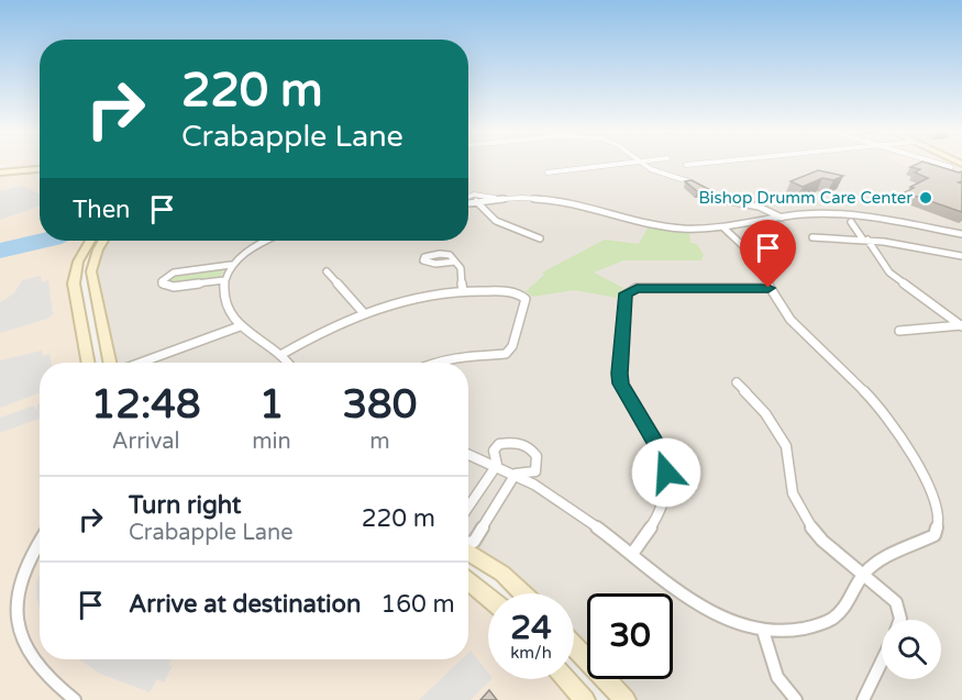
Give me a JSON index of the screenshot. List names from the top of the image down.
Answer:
{
  "places": ["Bishop Drumm Care Center"],
  "page": {
    "turn": ["220 m", "Crabapple Lane"],
    "then": "Then",
    "eta": [
      "12:48",
      "Arrival",
      "1",
      "min",
      "380",
      "m"
    ],
    "list": [
      {
        "name": "Turn right",
        "note": "Crabapple Lane",
        "value": "220 m"
      },
      {
        "name": "Arrive at destination",
        "value": "160 m"
      }
    ],
    "speed": "24 km/h",
    "limit": "30"
  }
}
